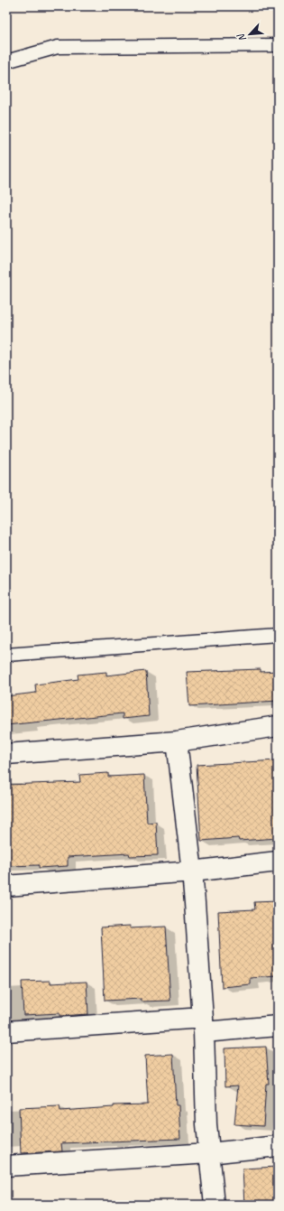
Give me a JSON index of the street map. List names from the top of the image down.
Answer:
{
  "north": "bottom left"
}
